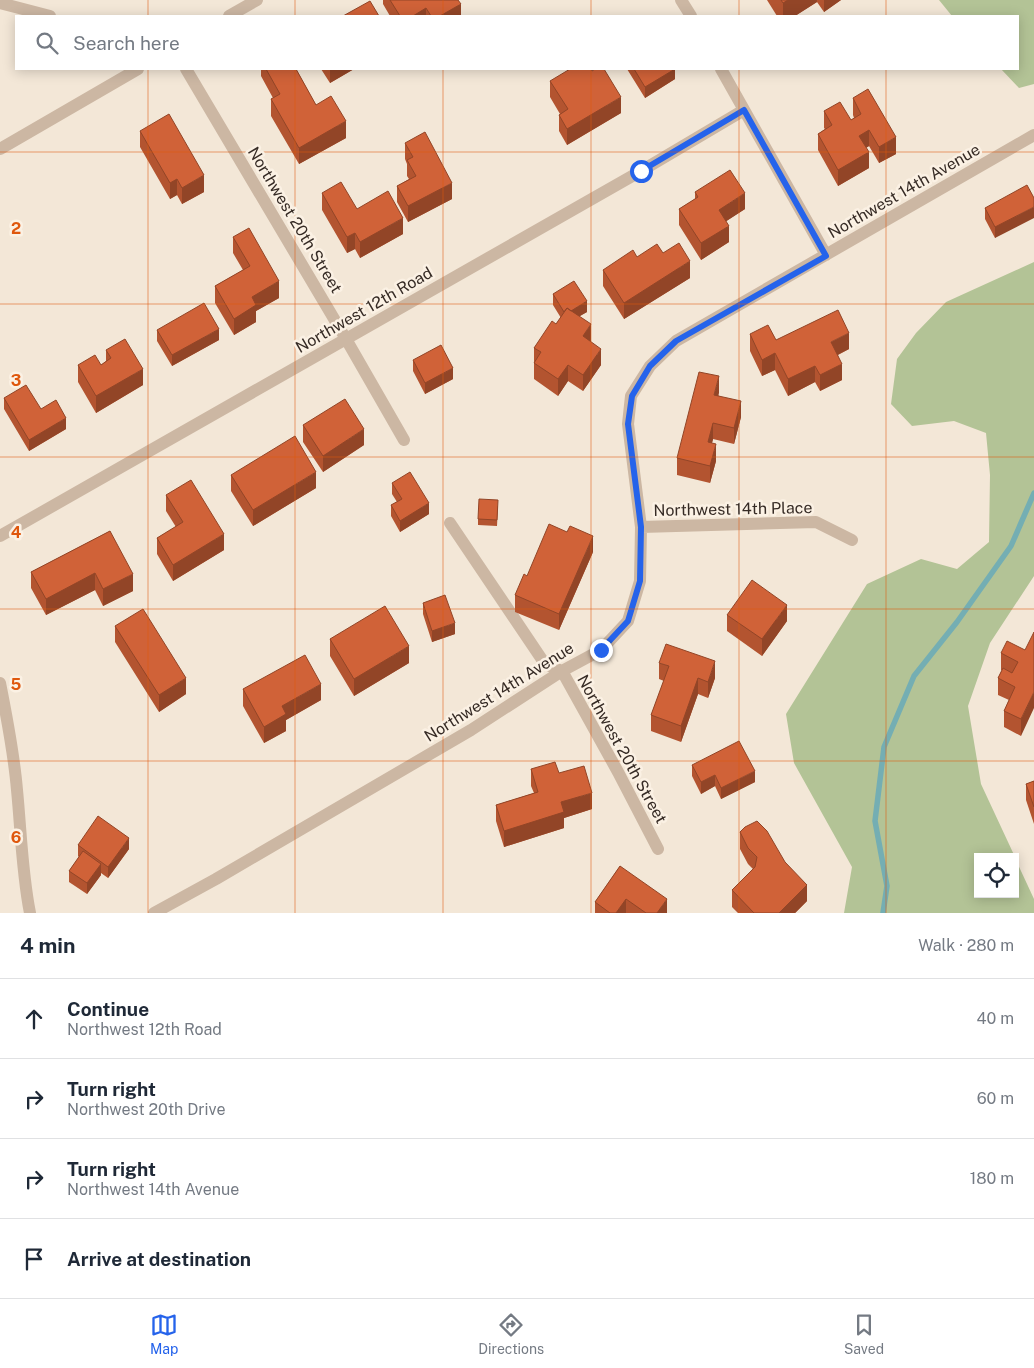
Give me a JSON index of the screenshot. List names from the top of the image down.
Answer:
{
  "streets": {
    "street": [
      "Northwest 14th Avenue",
      "Northwest 20th Street",
      "Northwest 12th Road",
      "Northwest 14th Place"
    ]
  },
  "crossings": [
    ["Northwest 14th Avenue", "Northwest 20th Street"],
    ["Northwest 14th Avenue", "Northwest 14th Place"],
    ["Northwest 20th Street", "Northwest 12th Road"]
  ],
  "page": {
    "search": "Search here",
    "heading": ["4 min", "Walk · 280 m"],
    "list": [
      ["Continue", "Northwest 12th Road", "40 m"],
      ["Turn right", "Northwest 20th Drive", "60 m"],
      ["Turn right", "Northwest 14th Avenue", "180 m"],
      "Arrive at destination"
    ],
    "nav": ["Map", "Directions", "Saved"]
  },
  "grid": {
    "rows": [
      "2",
      "3",
      "4",
      "5",
      "6"
    ]
  }
}
